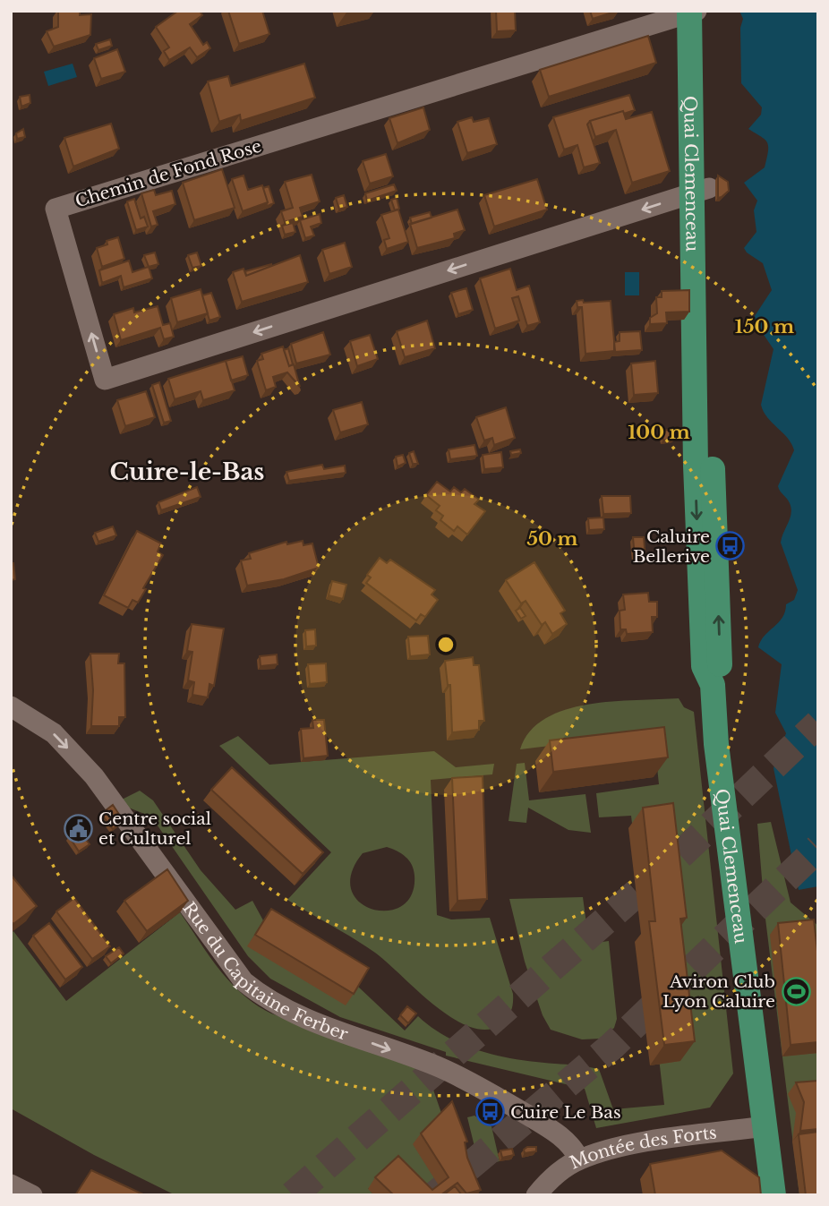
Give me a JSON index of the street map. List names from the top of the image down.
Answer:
{
  "streets": {
    "main road": ["Quai Clemenceau"],
    "street": ["Chemin de Fond Rose", "Rue du Capitaine Ferber", "Montée des Forts"]
  },
  "crossings": [
    ["Chemin de Fond Rose", "Quai Clemenceau"],
    ["Quai Clemenceau", "Montée des Forts"],
    ["Rue du Capitaine Ferber", "Montée des Forts"]
  ],
  "one_way": ["Rue du Capitaine Ferber"],
  "districts": ["Cuire-le-Bas"],
  "places": {
    "bus stop": ["Caluire Bellerive", "Cuire Le Bas"],
    "public building": ["Centre social et Culturel"],
    "sports": ["Aviron Club Lyon Caluire"]
  },
  "rings": ["150 m", "100 m", "50 m"]
}
